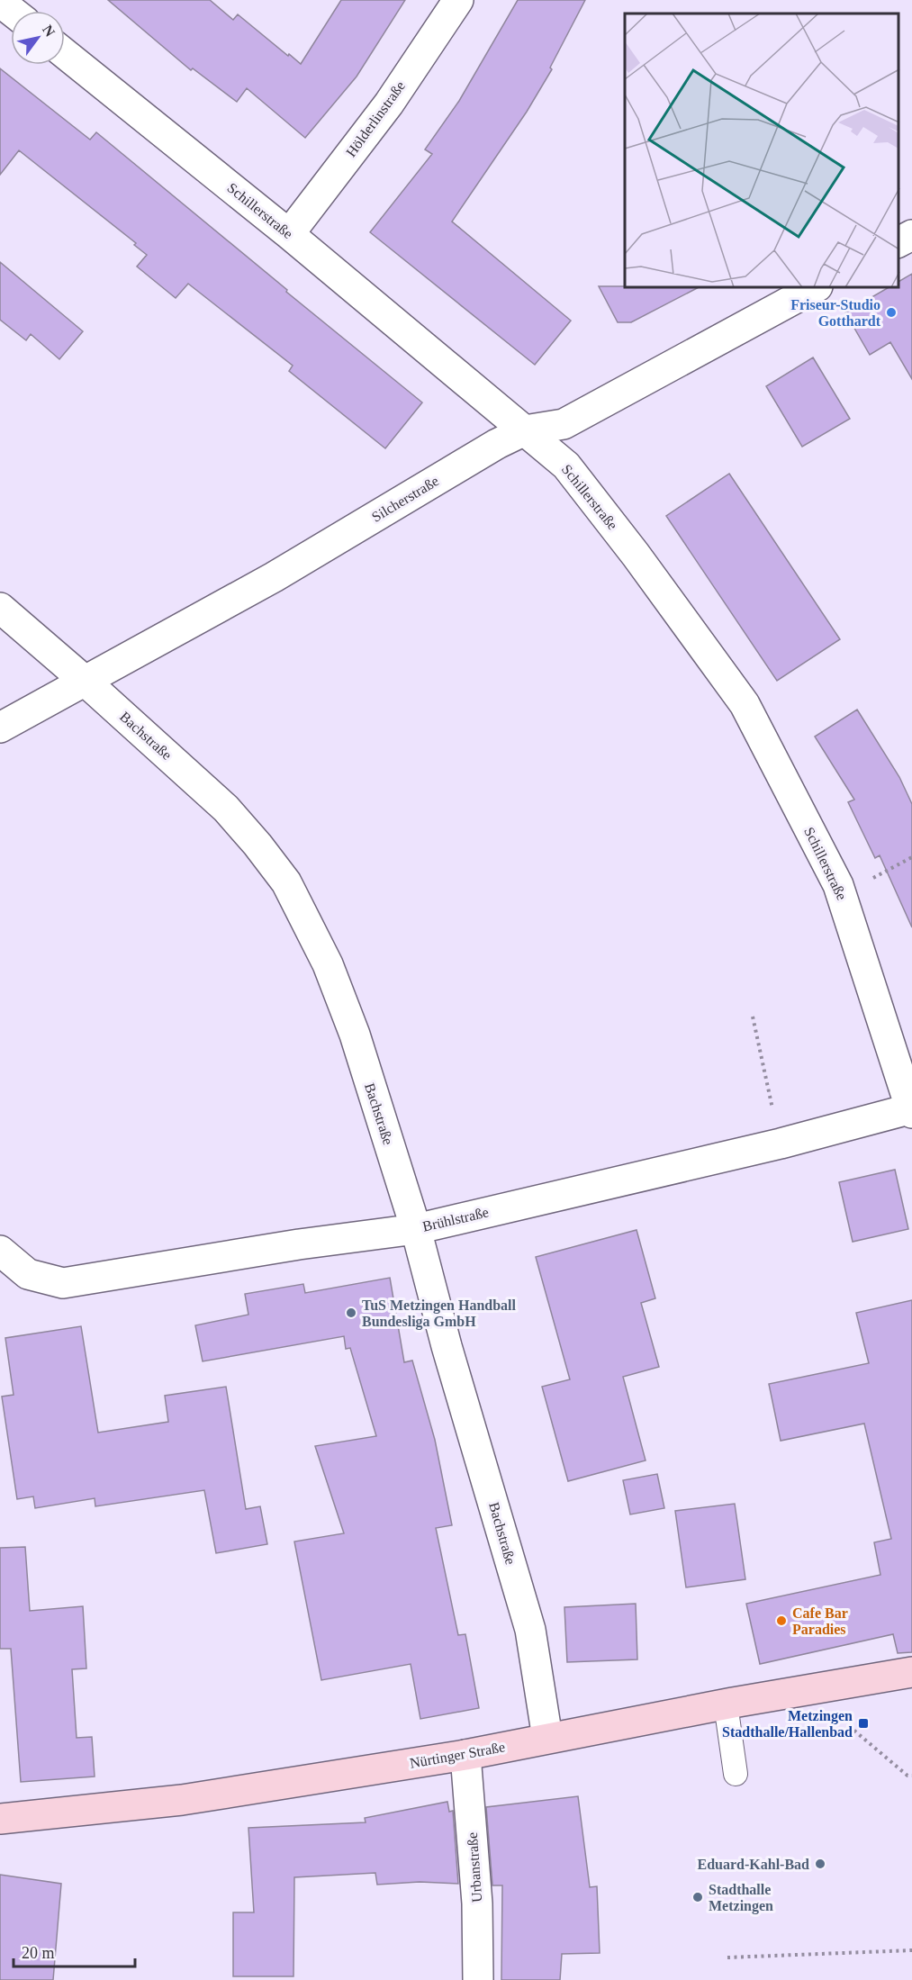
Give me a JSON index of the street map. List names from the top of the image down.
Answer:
{
  "streets": {
    "main road": ["Nürtinger Straße"],
    "street": [
      "Hölderlinstraße",
      "Schillerstraße",
      "Silcherstraße",
      "Bachstraße",
      "Brühlstraße",
      "Urbanstraße"
    ]
  },
  "crossings": [
    ["Hölderlinstraße", "Schillerstraße"],
    ["Schillerstraße", "Silcherstraße"],
    ["Schillerstraße", "Brühlstraße"],
    ["Silcherstraße", "Bachstraße"],
    ["Bachstraße", "Brühlstraße"],
    ["Bachstraße", "Nürtinger Straße"],
    ["Nürtinger Straße", "Urbanstraße"]
  ],
  "places": {
    "other": [
      "Friseur-Studio Gotthardt",
      "TuS Metzingen Handball Bundesliga GmbH",
      "Cafe Bar Paradies",
      "Eduard-Kahl-Bad",
      "Stadthalle Metzingen"
    ],
    "transit": ["Metzingen Stadthalle/Hallenbad"]
  },
  "scale_bar": "20 m",
  "north": "top right"
}
